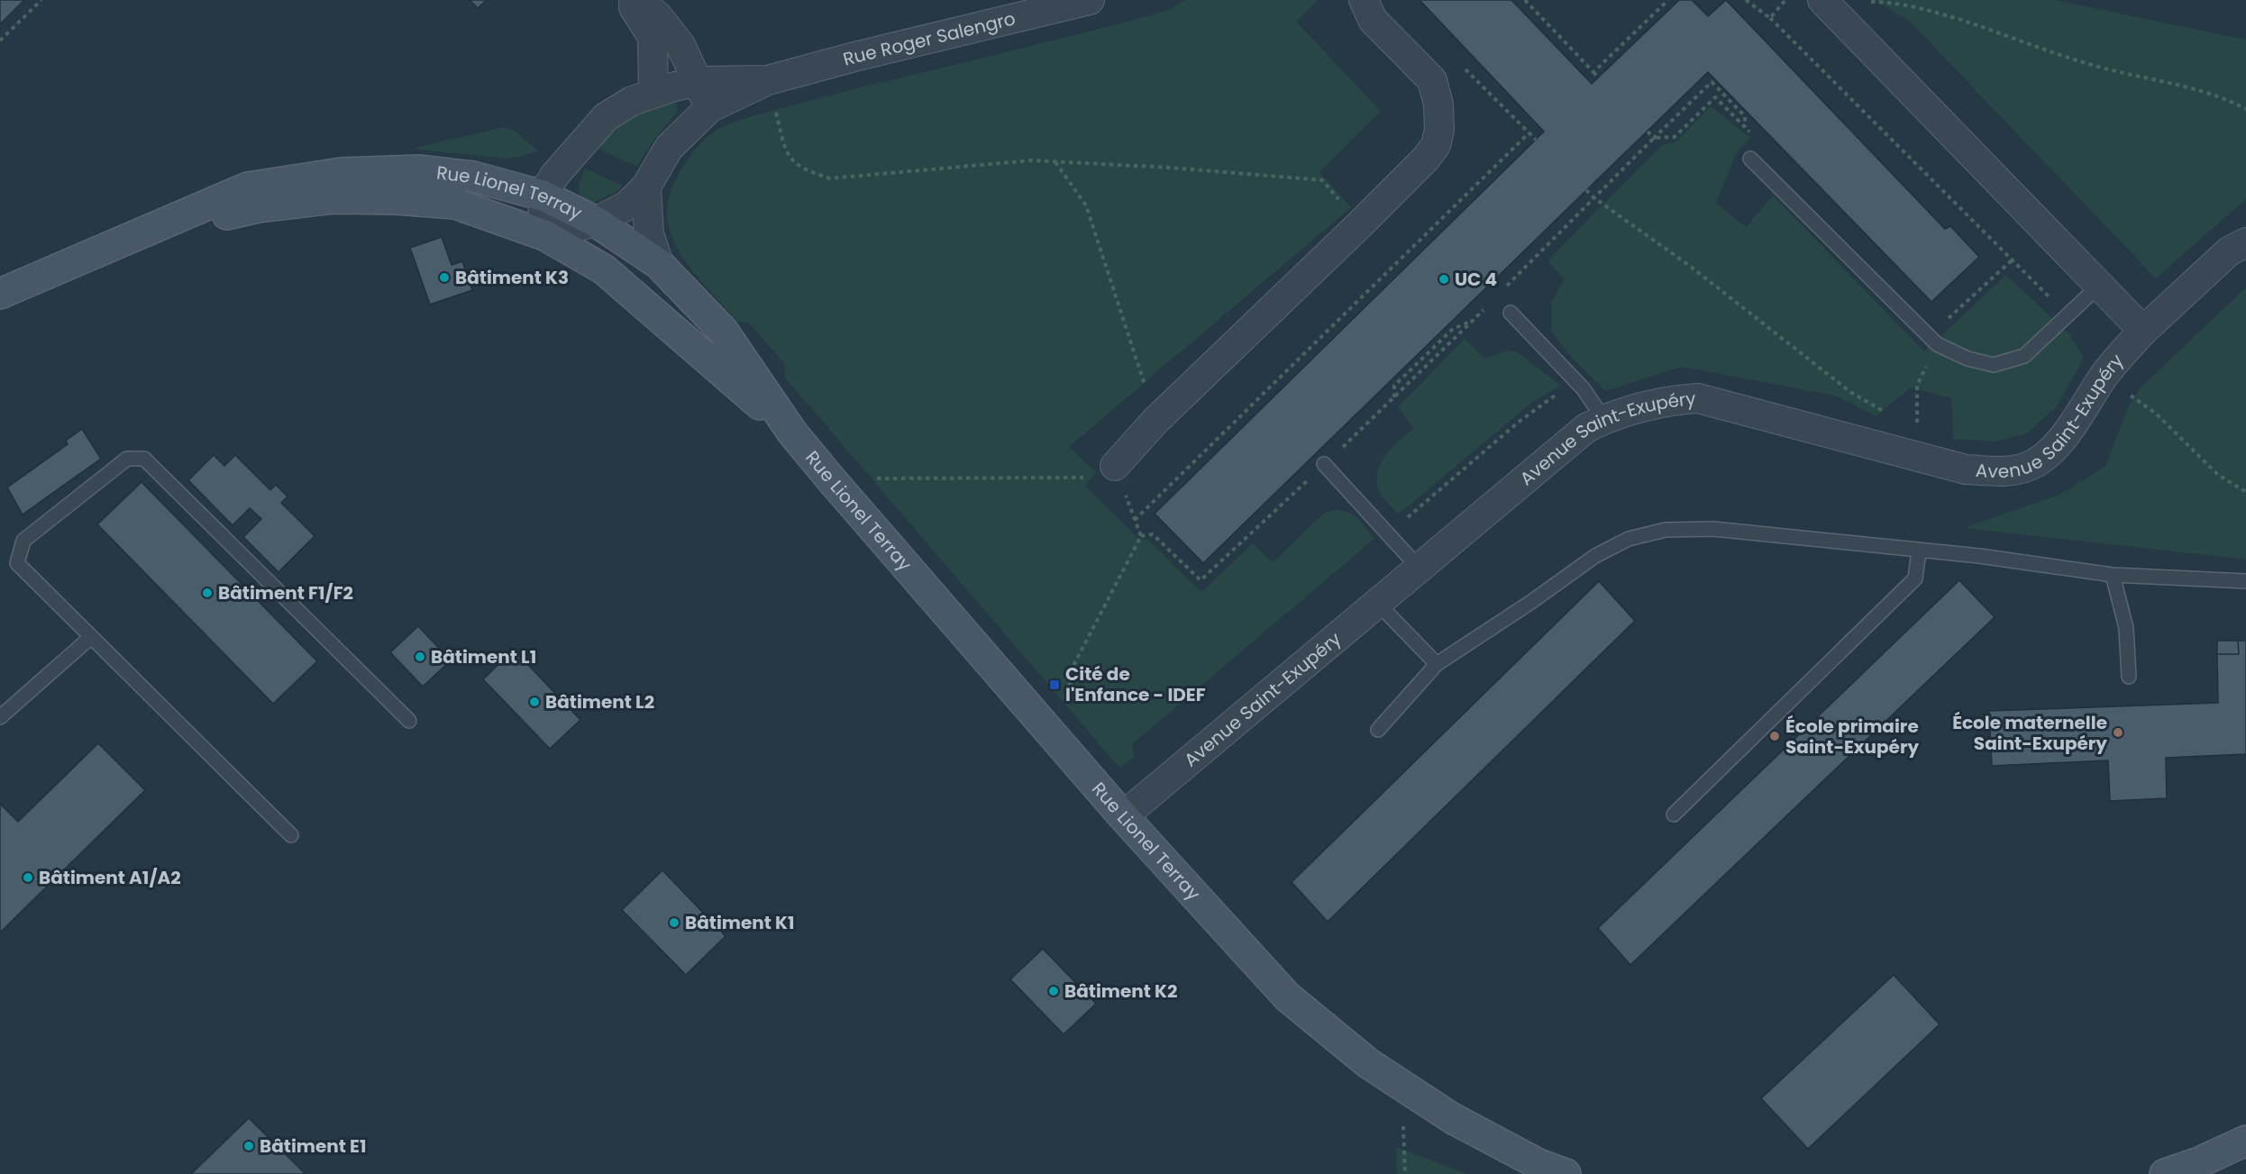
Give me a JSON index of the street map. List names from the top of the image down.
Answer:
{
  "streets": {
    "main road": ["Rue Lionel Terray"],
    "street": ["Rue Roger Salengro", "Avenue Saint-Exupéry"]
  },
  "crossings": [
    ["Rue Roger Salengro", "Rue Lionel Terray"],
    ["Rue Lionel Terray", "Avenue Saint-Exupéry"]
  ],
  "places": {
    "other": [
      "Bâtiment K3",
      "UC 4",
      "Bâtiment F1/F2",
      "Bâtiment L1",
      "Bâtiment L2",
      "École maternelle Saint-Exupéry",
      "École primaire Saint-Exupéry",
      "Bâtiment A1/A2",
      "Bâtiment K1",
      "Bâtiment K2",
      "Bâtiment E1"
    ],
    "transit": ["Cité de l'Enfance - IDEF"]
  }
}
